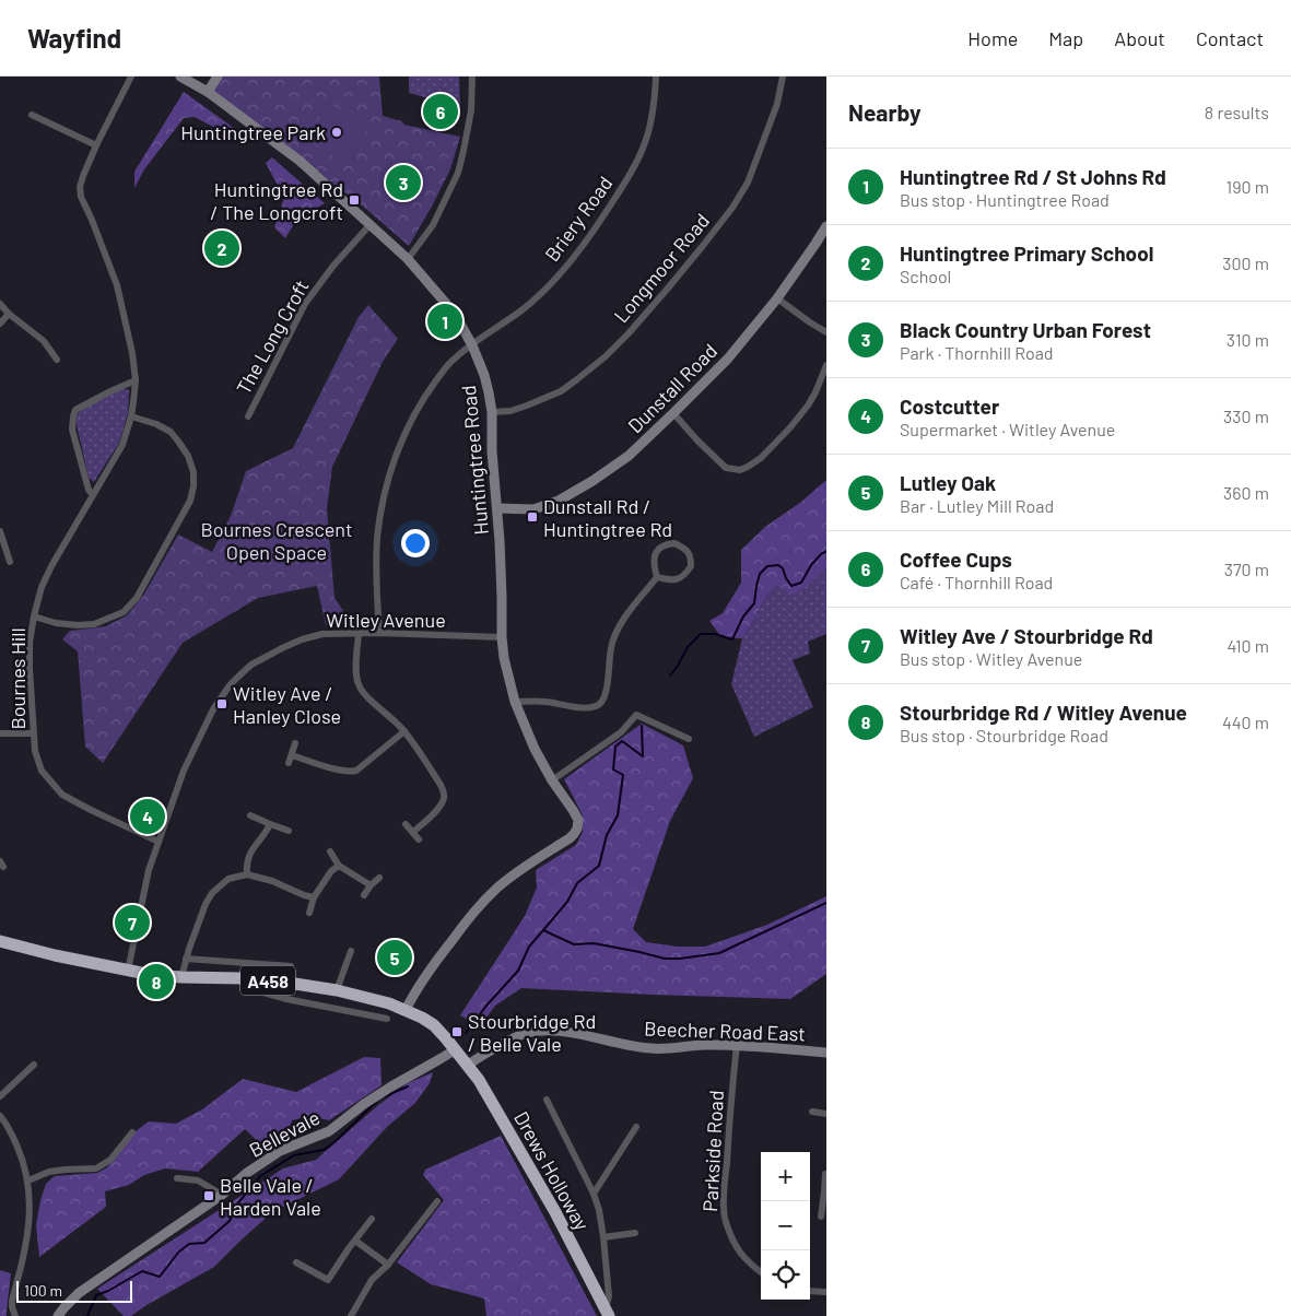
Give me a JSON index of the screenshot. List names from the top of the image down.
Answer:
{
  "streets": {
    "highway": ["A458", "Drews Holloway"],
    "street": [
      "Briery Road",
      "Longmoor Road",
      "The Long Croft",
      "Dunstall Road",
      "Huntingtree Road",
      "Witley Avenue",
      "Bournes Hill",
      "Beecher Road East",
      "Bellevale",
      "Parkside Road"
    ]
  },
  "crossings": [
    ["Briery Road", "Huntingtree Road"],
    ["Briery Road", "Witley Avenue"],
    ["Longmoor Road", "Huntingtree Road"],
    ["The Long Croft", "Huntingtree Road"],
    ["Dunstall Road", "Huntingtree Road"],
    ["Huntingtree Road", "Witley Avenue"],
    ["Huntingtree Road", "A458"],
    ["Witley Avenue", "Bournes Hill"],
    ["Witley Avenue", "A458"],
    ["A458", "Bellevale"],
    ["A458", "Drews Holloway"],
    ["Beecher Road East", "Parkside Road"],
    ["Beecher Road East", "Drews Holloway"],
    ["Bellevale", "Drews Holloway"]
  ],
  "parks": ["Bournes Crescent Open Space"],
  "places": {
    "other": ["Huntingtree Park"],
    "transit": [
      "Huntingtree Rd / The Longcroft",
      "Dunstall Rd / Huntingtree Rd",
      "Witley Ave / Hanley Close",
      "Stourbridge Rd / Belle Vale",
      "Belle Vale / Harden Vale"
    ]
  },
  "scale_bar": "100 m",
  "page": {
    "header": "Wayfind",
    "nav": [
      "Home",
      "Map",
      "About",
      "Contact"
    ],
    "heading": ["Nearby", "8 results"],
    "pins": [
      "6",
      "3",
      "2",
      "1",
      "4",
      "7",
      "5",
      "8"
    ],
    "list": [
      {
        "mark": "1",
        "name": "Huntingtree Rd / St Johns Rd",
        "note": "Bus stop · Huntingtree Road",
        "value": "190 m"
      },
      {
        "mark": "2",
        "name": "Huntingtree Primary School",
        "note": "School",
        "value": "300 m"
      },
      {
        "mark": "3",
        "name": "Black Country Urban Forest",
        "note": "Park · Thornhill Road",
        "value": "310 m"
      },
      {
        "mark": "4",
        "name": "Costcutter",
        "note": "Supermarket · Witley Avenue",
        "value": "330 m"
      },
      {
        "mark": "5",
        "name": "Lutley Oak",
        "note": "Bar · Lutley Mill Road",
        "value": "360 m"
      },
      {
        "mark": "6",
        "name": "Coffee Cups",
        "note": "Café · Thornhill Road",
        "value": "370 m"
      },
      {
        "mark": "7",
        "name": "Witley Ave / Stourbridge Rd",
        "note": "Bus stop · Witley Avenue",
        "value": "410 m"
      },
      {
        "mark": "8",
        "name": "Stourbridge Rd / Witley Avenue",
        "note": "Bus stop · Stourbridge Road",
        "value": "440 m"
      }
    ],
    "map_buttons": ["+", "−"],
    "scale": "100 m"
  }
}
